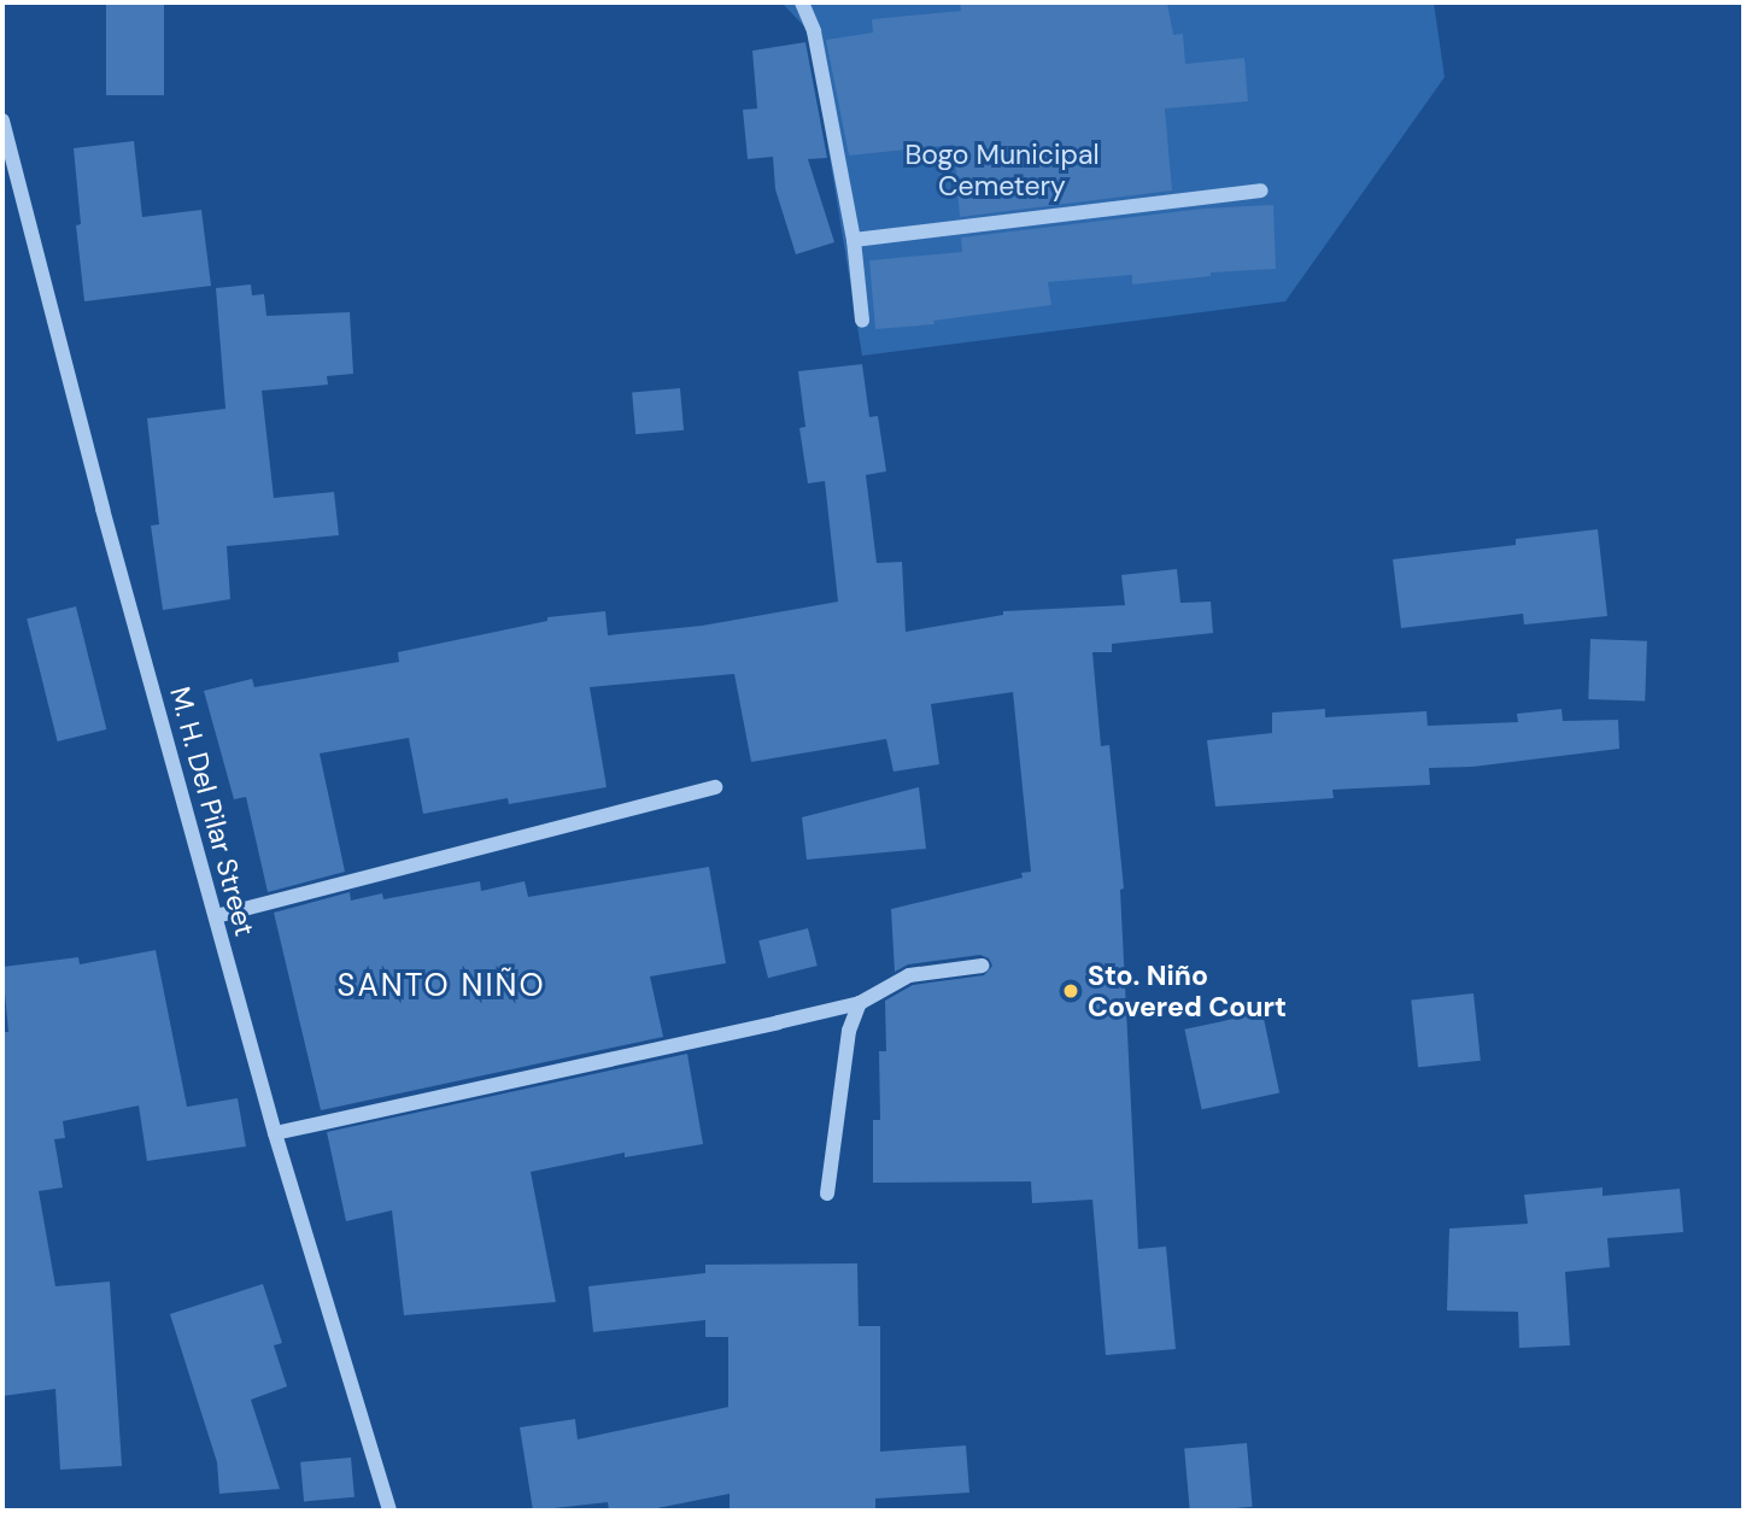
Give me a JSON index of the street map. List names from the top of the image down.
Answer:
{
  "streets": {
    "street": ["M. H. Del Pilar Street"]
  },
  "districts": ["SANTO NIÑO"],
  "parks": ["Bogo Municipal Cemetery"],
  "places": ["Sto. Niño Covered Court"]
}
